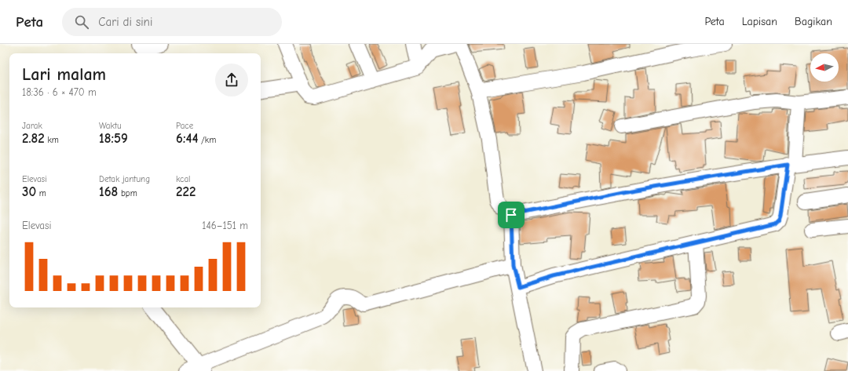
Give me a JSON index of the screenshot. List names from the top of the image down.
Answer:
{
  "north": "left",
  "page": {
    "header": "Peta",
    "search": "Cari di sini",
    "nav": ["Peta", "Lapisan", "Bagikan"],
    "heading": ["Lari malam", "18:36 · 6 × 470 m"],
    "stats": [
      ["Jarak", "2.82 km"],
      ["Waktu", "18:59"],
      ["Pace", "6:44 /km"],
      ["Elevasi", "30 m"],
      ["Detak jantung", "168 bpm"],
      ["kcal", "222"]
    ],
    "chart": ["Elevasi", "146–151 m"]
  }
}
